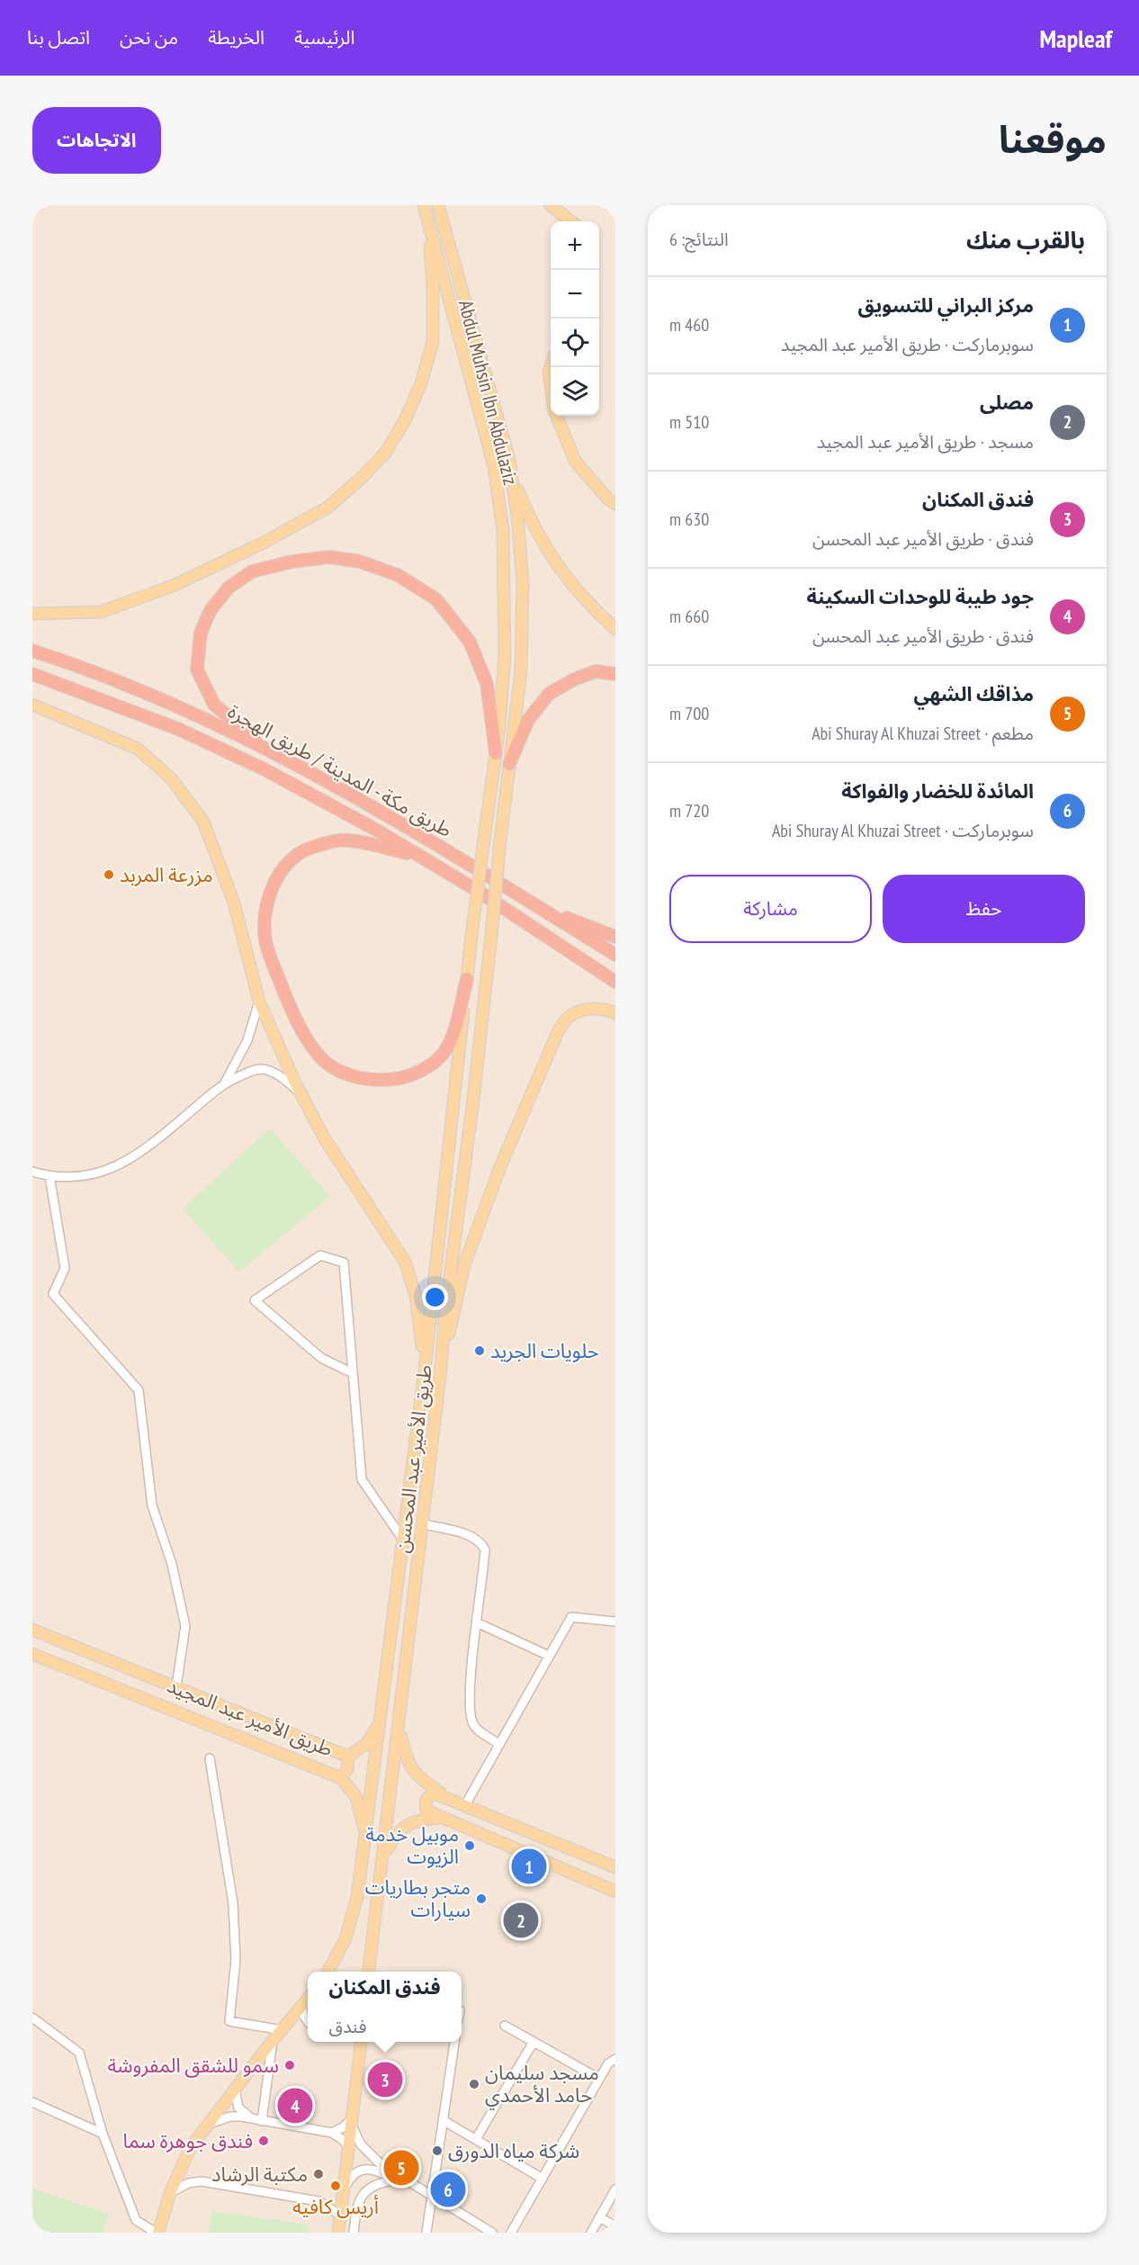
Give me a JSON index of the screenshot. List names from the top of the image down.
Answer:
{
  "streets": {
    "highway": ["طريق مكة - المدينة / طريق الهجرة"],
    "main road": ["Abdul Muhsin Ibn Abdulaziz", "طريق الأمير عبد المحسن", "طريق الأمير عبد المجيد"]
  },
  "crossings": [
    ["Abdul Muhsin Ibn Abdulaziz", "طريق الأمير عبد المحسن"]
  ],
  "places": [
    "مزرعة المربد",
    "حلويات الجريد",
    "موبيل خدمة الزيوت",
    "متجر بطاريات سيارات",
    "سمو للشقق المفروشة",
    "مسجد سليمان حامد الأحمدي",
    "فندق جوهرة سما",
    "شركة مياه الدورق",
    "مكتبة الرشاد",
    "أريس كافيه"
  ],
  "page": {
    "header": "Mapleaf",
    "nav": [
      "الرئيسية",
      "الخريطة",
      "من نحن",
      "اتصل بنا"
    ],
    "title": "موقعنا",
    "buttons": [
      "الاتجاهات",
      ["حفظ", "مشاركة"]
    ],
    "heading": ["بالقرب منك", "النتائج: 6"],
    "map_buttons": ["+", "−"],
    "list": [
      {
        "mark": "1",
        "name": "مركز البراني للتسويق",
        "note": "سوبرماركت · طريق الأمير عبد المجيد",
        "value": "460 m"
      },
      {
        "mark": "2",
        "name": "مصلى",
        "note": "مسجد · طريق الأمير عبد المجيد",
        "value": "510 m"
      },
      {
        "mark": "3",
        "name": "فندق المكنان",
        "note": "فندق · طريق الأمير عبد المحسن",
        "value": "630 m"
      },
      {
        "mark": "4",
        "name": "جود طيبة للوحدات السكينة",
        "note": "فندق · طريق الأمير عبد المحسن",
        "value": "660 m"
      },
      {
        "mark": "5",
        "name": "مذاقك الشهي",
        "note": "مطعم · Abi Shuray Al Khuzai Street",
        "value": "700 m"
      },
      {
        "mark": "6",
        "name": "المائدة للخضار والفواكة",
        "note": "سوبرماركت · Abi Shuray Al Khuzai Street",
        "value": "720 m"
      }
    ],
    "pins": [
      "1",
      "2",
      "3",
      "4",
      "5",
      "6"
    ],
    "popup": ["فندق المكنان", "فندق"]
  }
}
